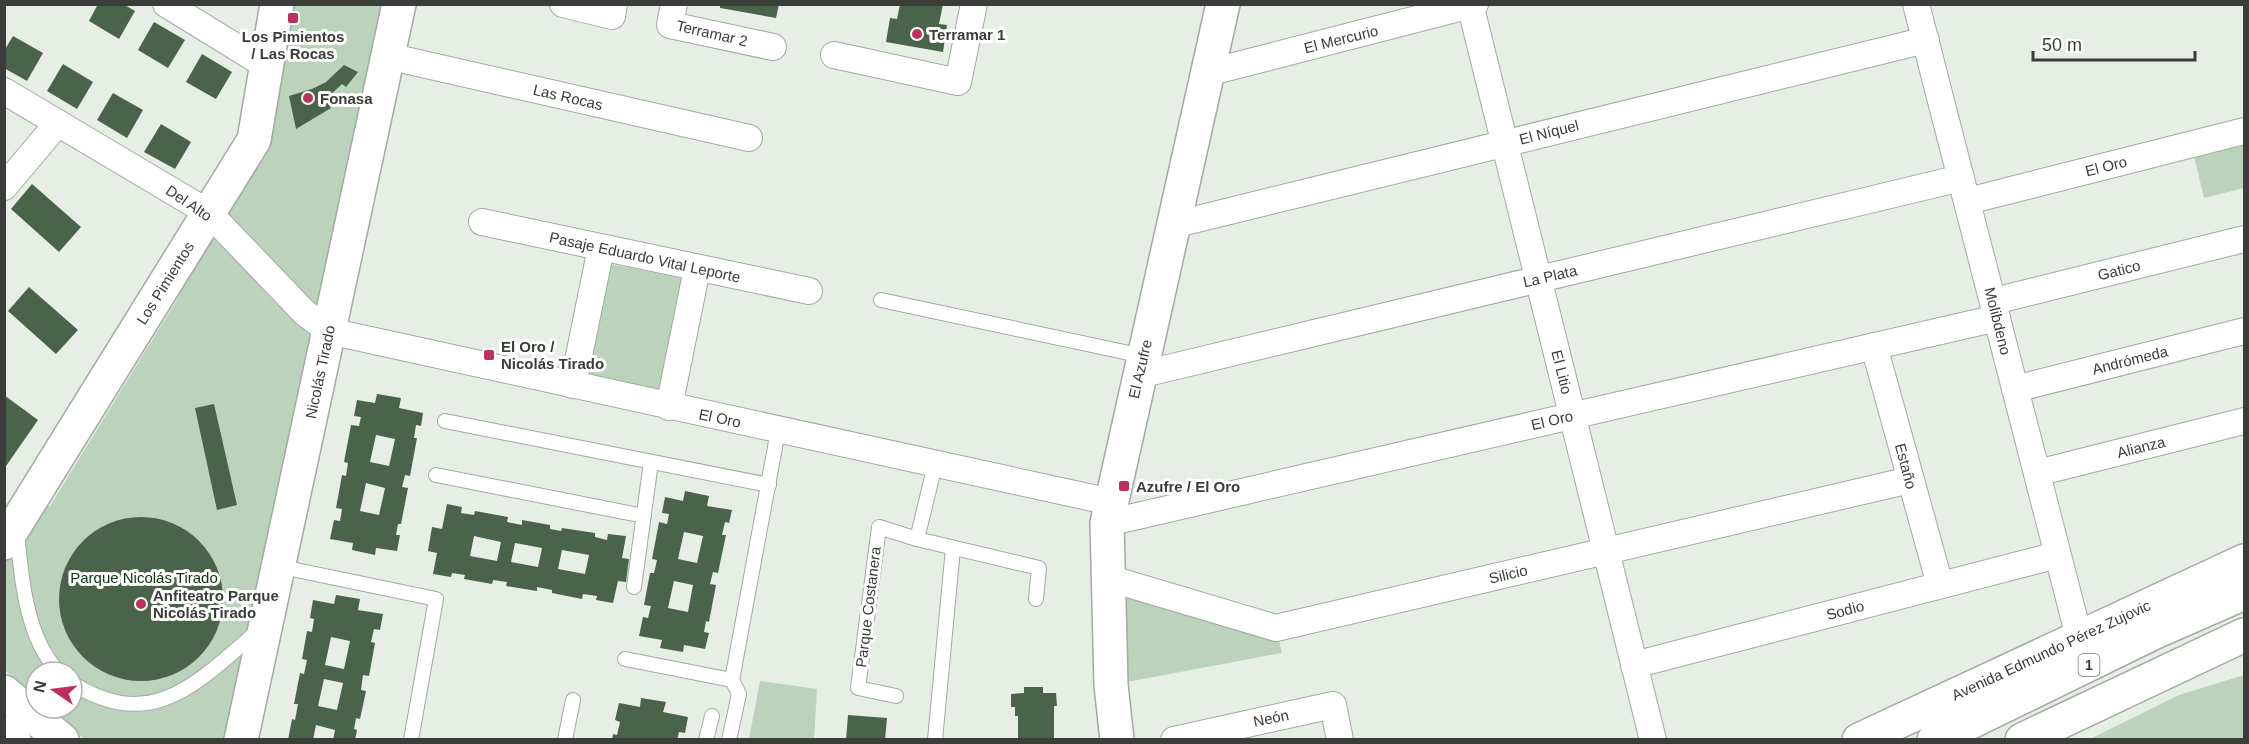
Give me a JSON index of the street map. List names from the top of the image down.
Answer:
{
  "streets": {
    "main road": [
      "Los Pimientos",
      "El Azufre",
      "Nicolás Tirado",
      "Avenida Edmundo Pérez Zujovic",
      "1"
    ],
    "street": [
      "Terramar 2",
      "El Mercurio",
      "Las Rocas",
      "El Níquel",
      "El Oro",
      "Del Alto",
      "Pasaje Eduardo Vital Leporte",
      "Gatico",
      "La Plata",
      "Molibdeno",
      "Andrómeda",
      "El Litio",
      "Alianza",
      "Estaño",
      "Silicio",
      "Sodio",
      "Neón"
    ],
    "lane": ["Parque Costanera"]
  },
  "crossings": [
    ["El Mercurio", "El Azufre"],
    ["El Mercurio", "El Litio"],
    ["Las Rocas", "Nicolás Tirado"],
    ["El Níquel", "Molibdeno"],
    ["El Níquel", "El Azufre"],
    ["El Níquel", "El Litio"],
    ["El Oro", "Del Alto"],
    ["El Oro", "Gatico"],
    ["El Oro", "La Plata"],
    ["El Oro", "Molibdeno"],
    ["El Oro", "El Azufre"],
    ["El Oro", "Nicolás Tirado"],
    ["El Oro", "El Litio"],
    ["El Oro", "Estaño"],
    ["Del Alto", "Los Pimientos"],
    ["Del Alto", "Nicolás Tirado"],
    ["Gatico", "Molibdeno"],
    ["La Plata", "Molibdeno"],
    ["La Plata", "El Azufre"],
    ["La Plata", "El Litio"],
    ["Molibdeno", "Andrómeda"],
    ["Molibdeno", "Alianza"],
    ["Molibdeno", "Sodio"],
    ["Molibdeno", "Avenida Edmundo Pérez Zujovic"],
    ["El Azufre", "Silicio"],
    ["El Litio", "Silicio"],
    ["El Litio", "Sodio"],
    ["Estaño", "Silicio"],
    ["Estaño", "Sodio"]
  ],
  "parks": ["Parque Nicolás Tirado"],
  "places": {
    "transit": ["Los Pimientos / Las Rocas", "El Oro / Nicolás Tirado", "Azufre / El Oro"],
    "other": ["Terramar 1", "Fonasa", "Anfiteatro Parque Nicolás Tirado"]
  },
  "scale_bar": "50 m",
  "north": "left"
}
